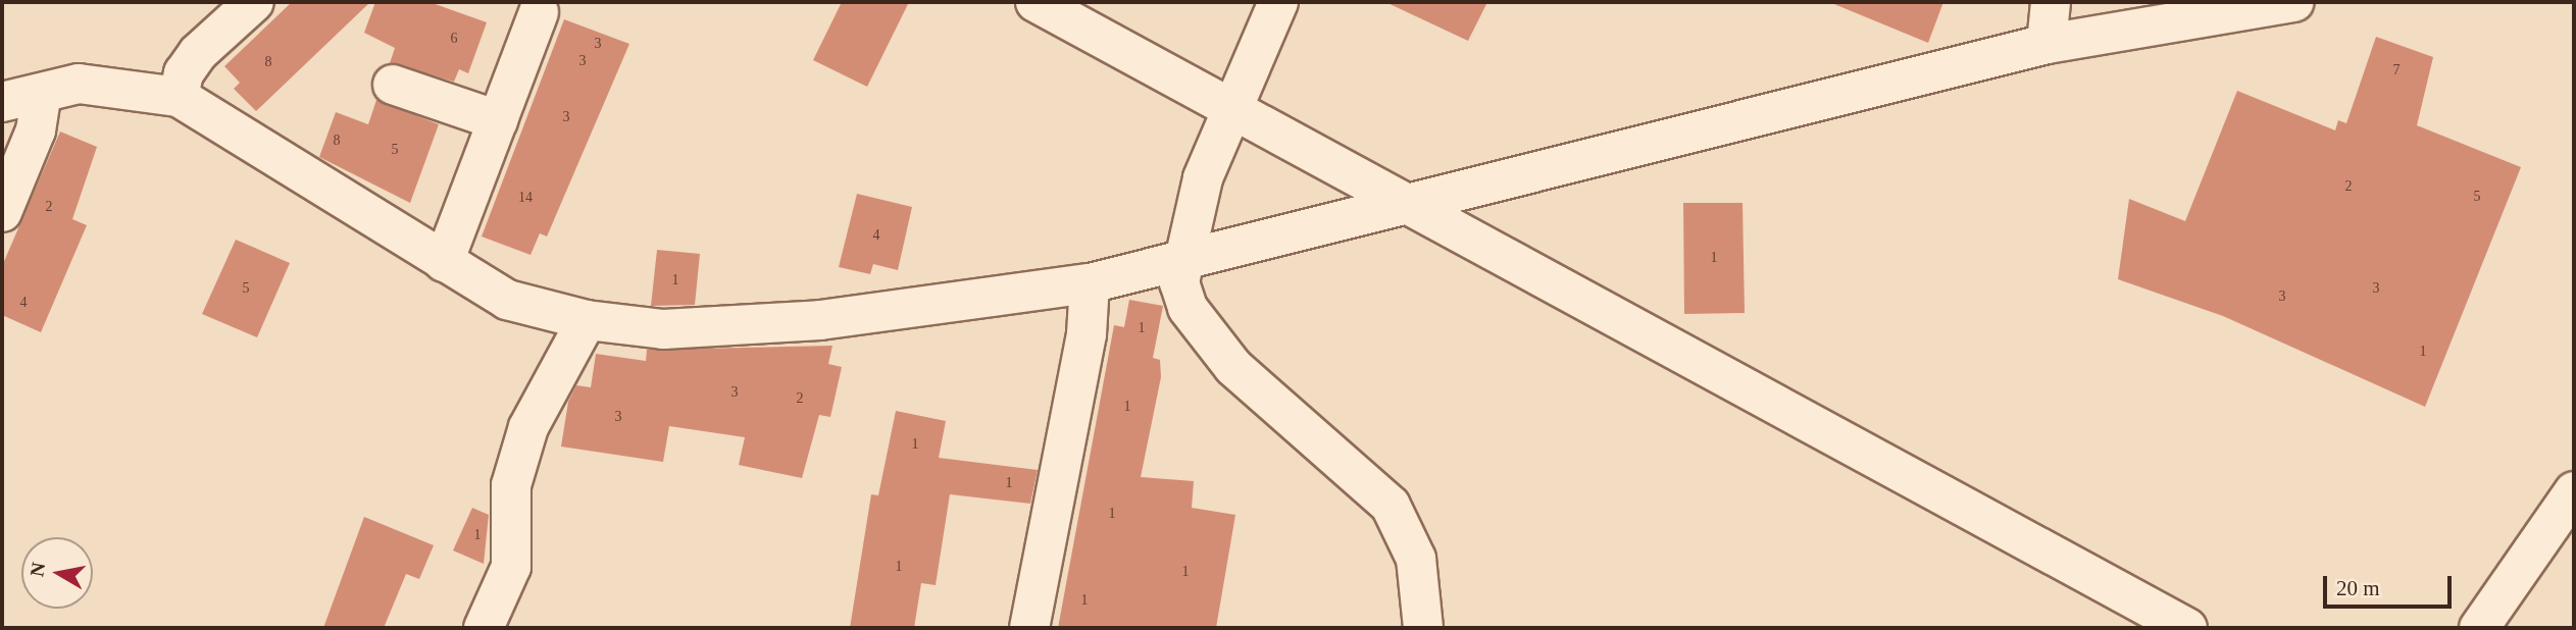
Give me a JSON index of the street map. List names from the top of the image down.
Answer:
{
  "house_numbers": [
    "6",
    "3",
    "3",
    "8",
    "7",
    "3",
    "8",
    "5",
    "2",
    "5",
    "14",
    "2",
    "4",
    "1",
    "1",
    "5",
    "3",
    "3",
    "4",
    "1",
    "1",
    "3",
    "2",
    "1",
    "3",
    "1",
    "1",
    "1",
    "1",
    "1",
    "1",
    "1"
  ],
  "scale_bar": "20 m",
  "north": "left"
}
